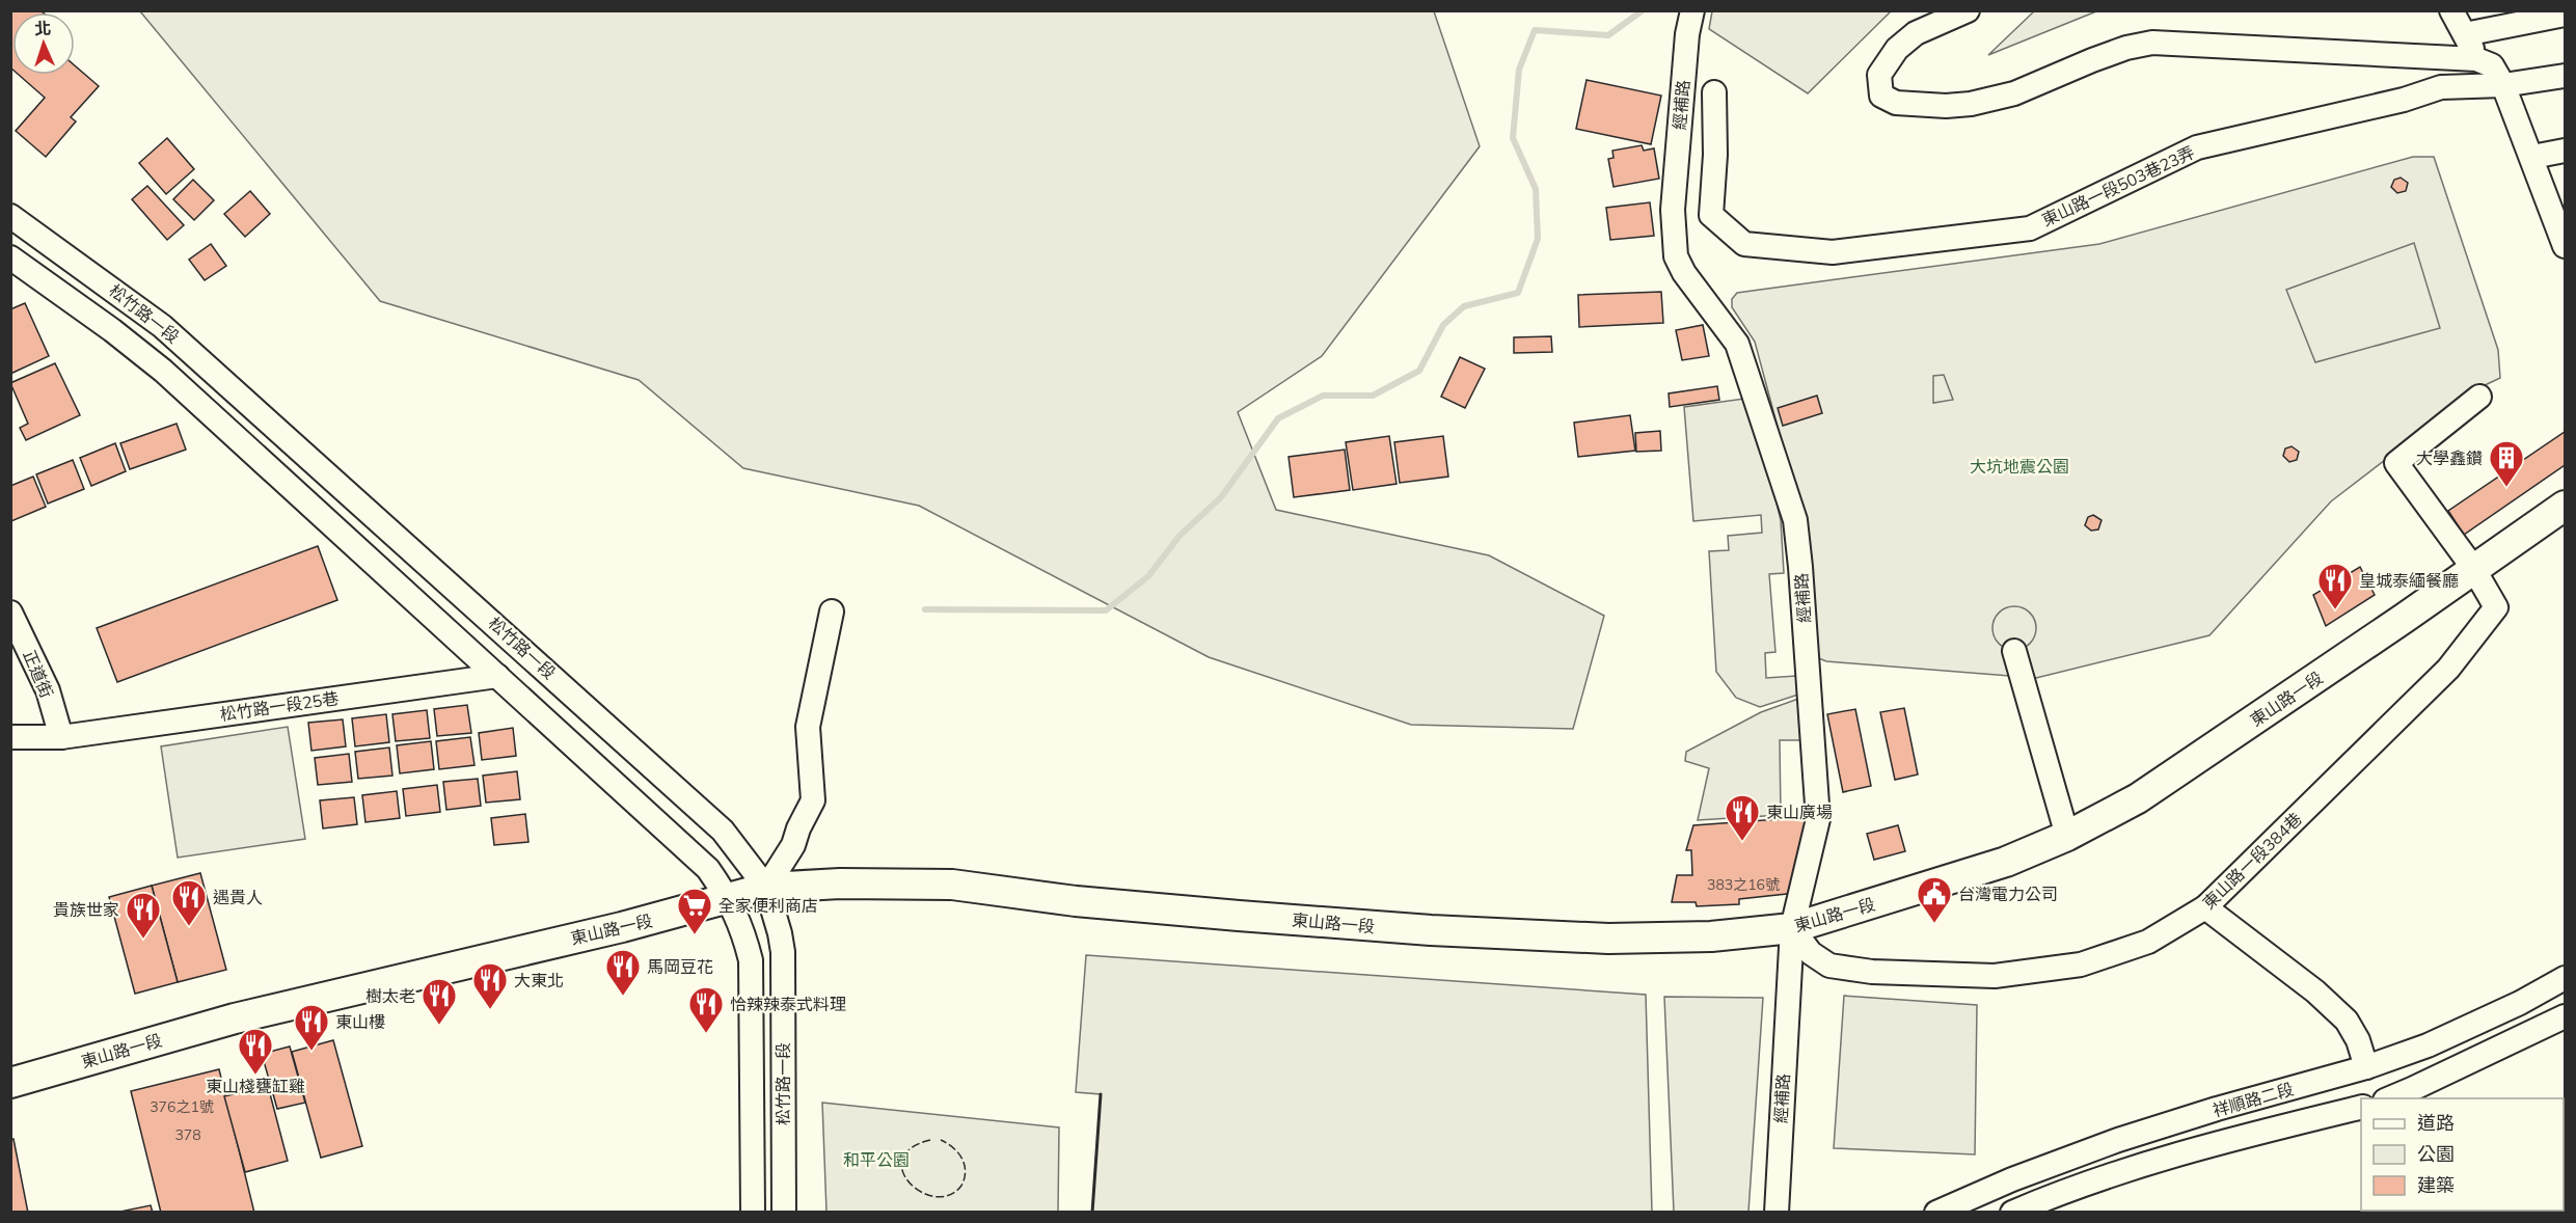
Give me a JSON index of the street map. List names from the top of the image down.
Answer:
{
  "streets": {
    "main road": ["東山路一段"],
    "street": [
      "經補路",
      "東山路一段503巷23弄",
      "松竹路一段",
      "正道街",
      "松竹路一段25巷",
      "東山路一段384巷",
      "祥順路二段"
    ]
  },
  "crossings": [
    ["經補路", "東山路一段"],
    ["經補路", "東山路一段384巷"],
    ["松竹路一段", "東山路一段"],
    ["松竹路一段", "松竹路一段25巷"],
    ["正道街", "松竹路一段25巷"],
    ["東山路一段", "東山路一段384巷"]
  ],
  "parks": ["大坑地震公園", "和平公園"],
  "places": {
    "building": ["大學鑫鑽"],
    "restaurant": [
      "皇城泰緬餐廳",
      "東山廣場",
      "遇貴人",
      "貴族世家",
      "馬岡豆花",
      "大東北",
      "樹太老",
      "恰辣辣泰式料理",
      "東山樓",
      "東山棧甕缸雞"
    ],
    "public building": ["台灣電力公司"],
    "supermarket": ["全家便利商店"]
  },
  "house_numbers": ["383之16號", "376之1號", "378"],
  "legend": ["道路", "公園", "建築"],
  "north": "top"
}
